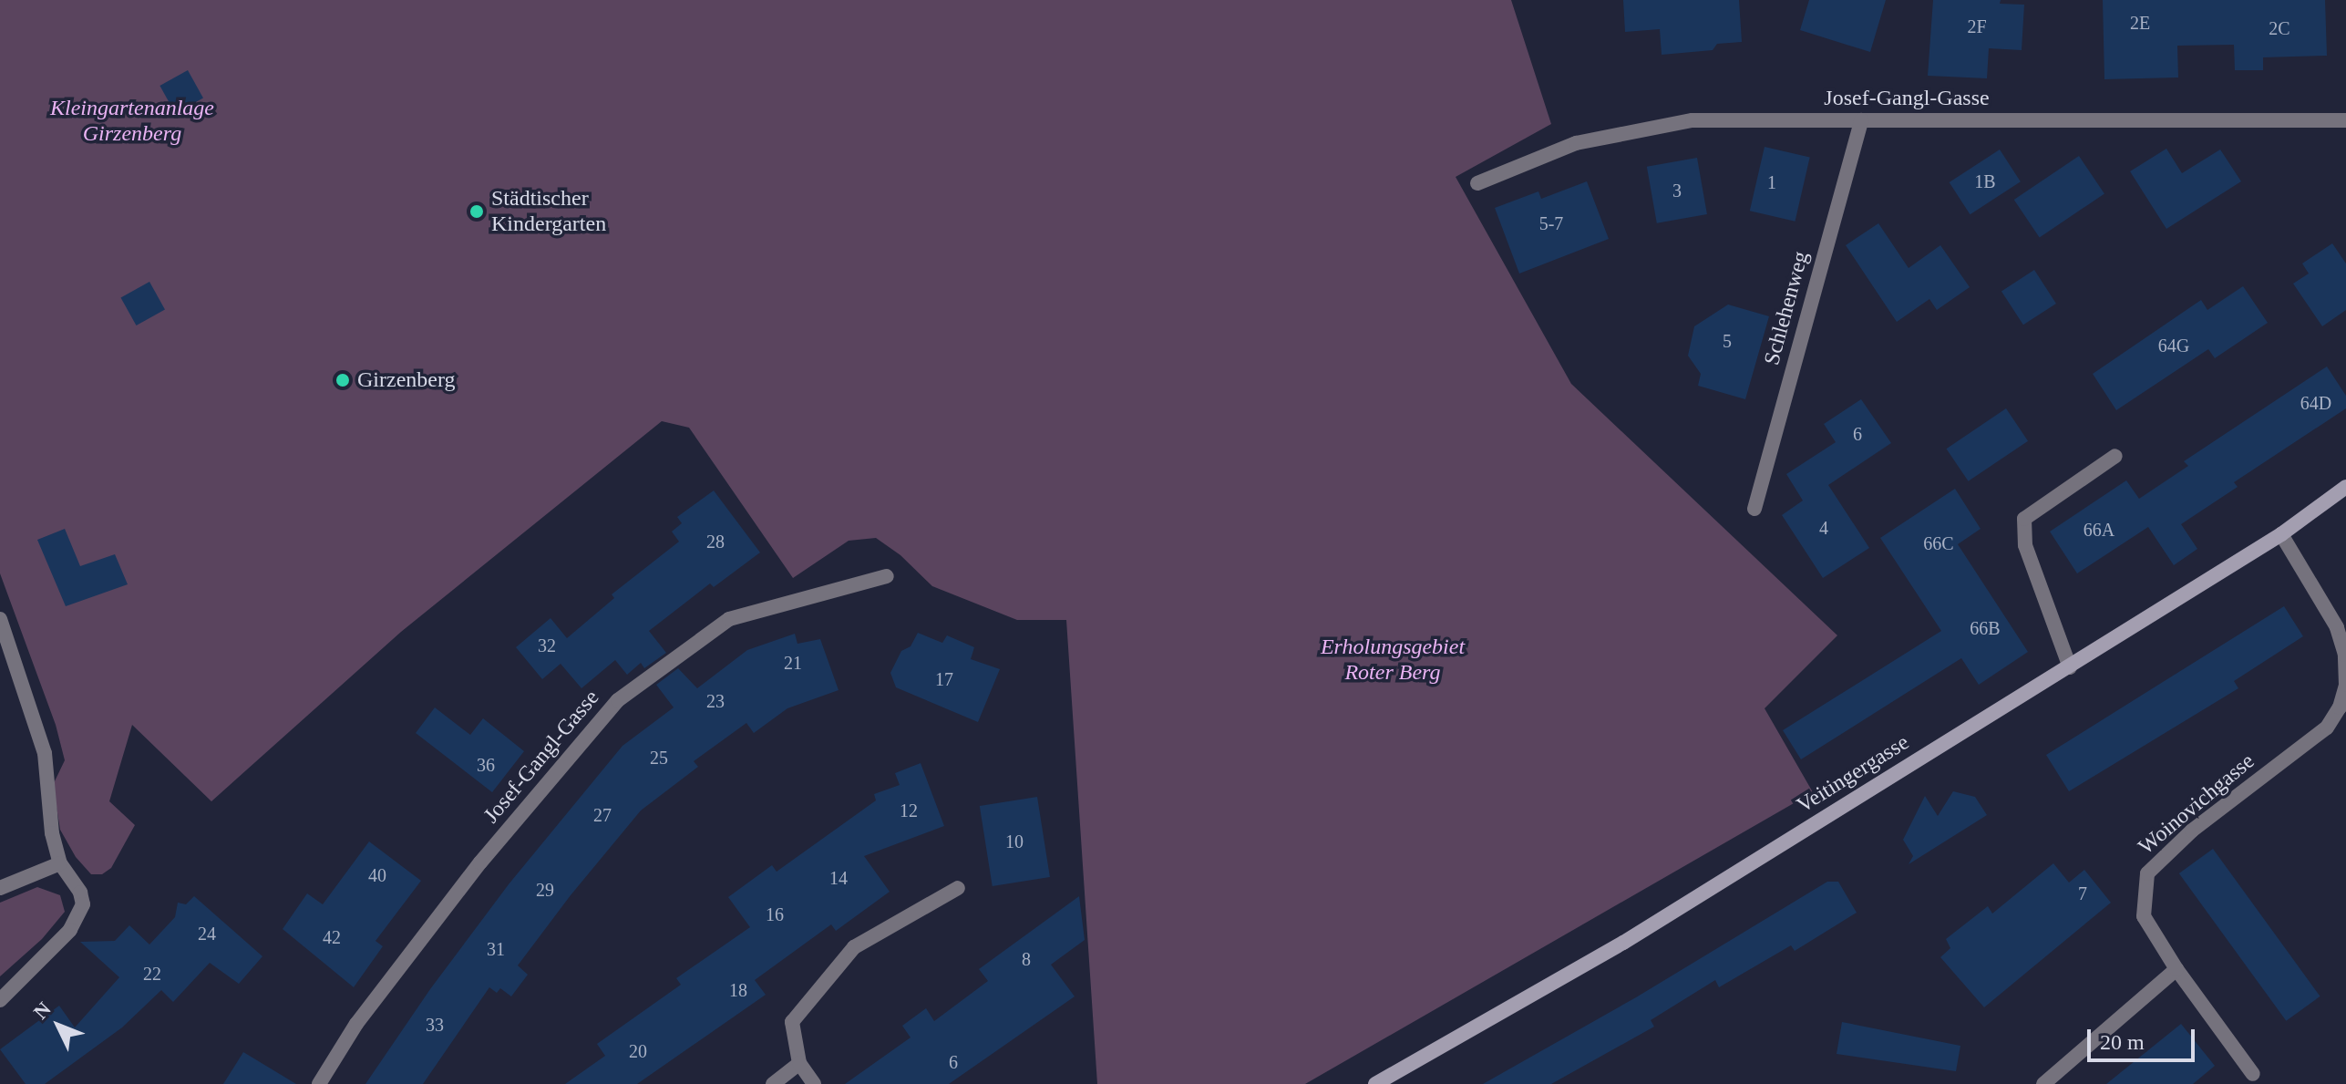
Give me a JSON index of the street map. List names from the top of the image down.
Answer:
{
  "streets": {
    "street": [
      "Josef-Gangl-Gasse",
      "Schlehenweg",
      "Veitingergasse",
      "Woinovichgasse"
    ]
  },
  "crossings": [
    ["Josef-Gangl-Gasse", "Schlehenweg"],
    ["Veitingergasse", "Woinovichgasse"]
  ],
  "parks": ["Kleingartenanlage Girzenberg", "Erholungsgebiet Roter Berg"],
  "places": ["Städtischer Kindergarten", "Girzenberg"],
  "house_numbers": [
    "2E",
    "2F",
    "2C",
    "1B",
    "1",
    "3",
    "5-7",
    "5",
    "64G",
    "64D",
    "6",
    "4",
    "66A",
    "28",
    "66C",
    "66B",
    "32",
    "21",
    "17",
    "23",
    "25",
    "36",
    "12",
    "27",
    "10",
    "40",
    "14",
    "29",
    "7",
    "16",
    "24",
    "42",
    "31",
    "8",
    "22",
    "18",
    "33",
    "20",
    "6"
  ],
  "scale_bar": "20 m",
  "north": "top left"
}
